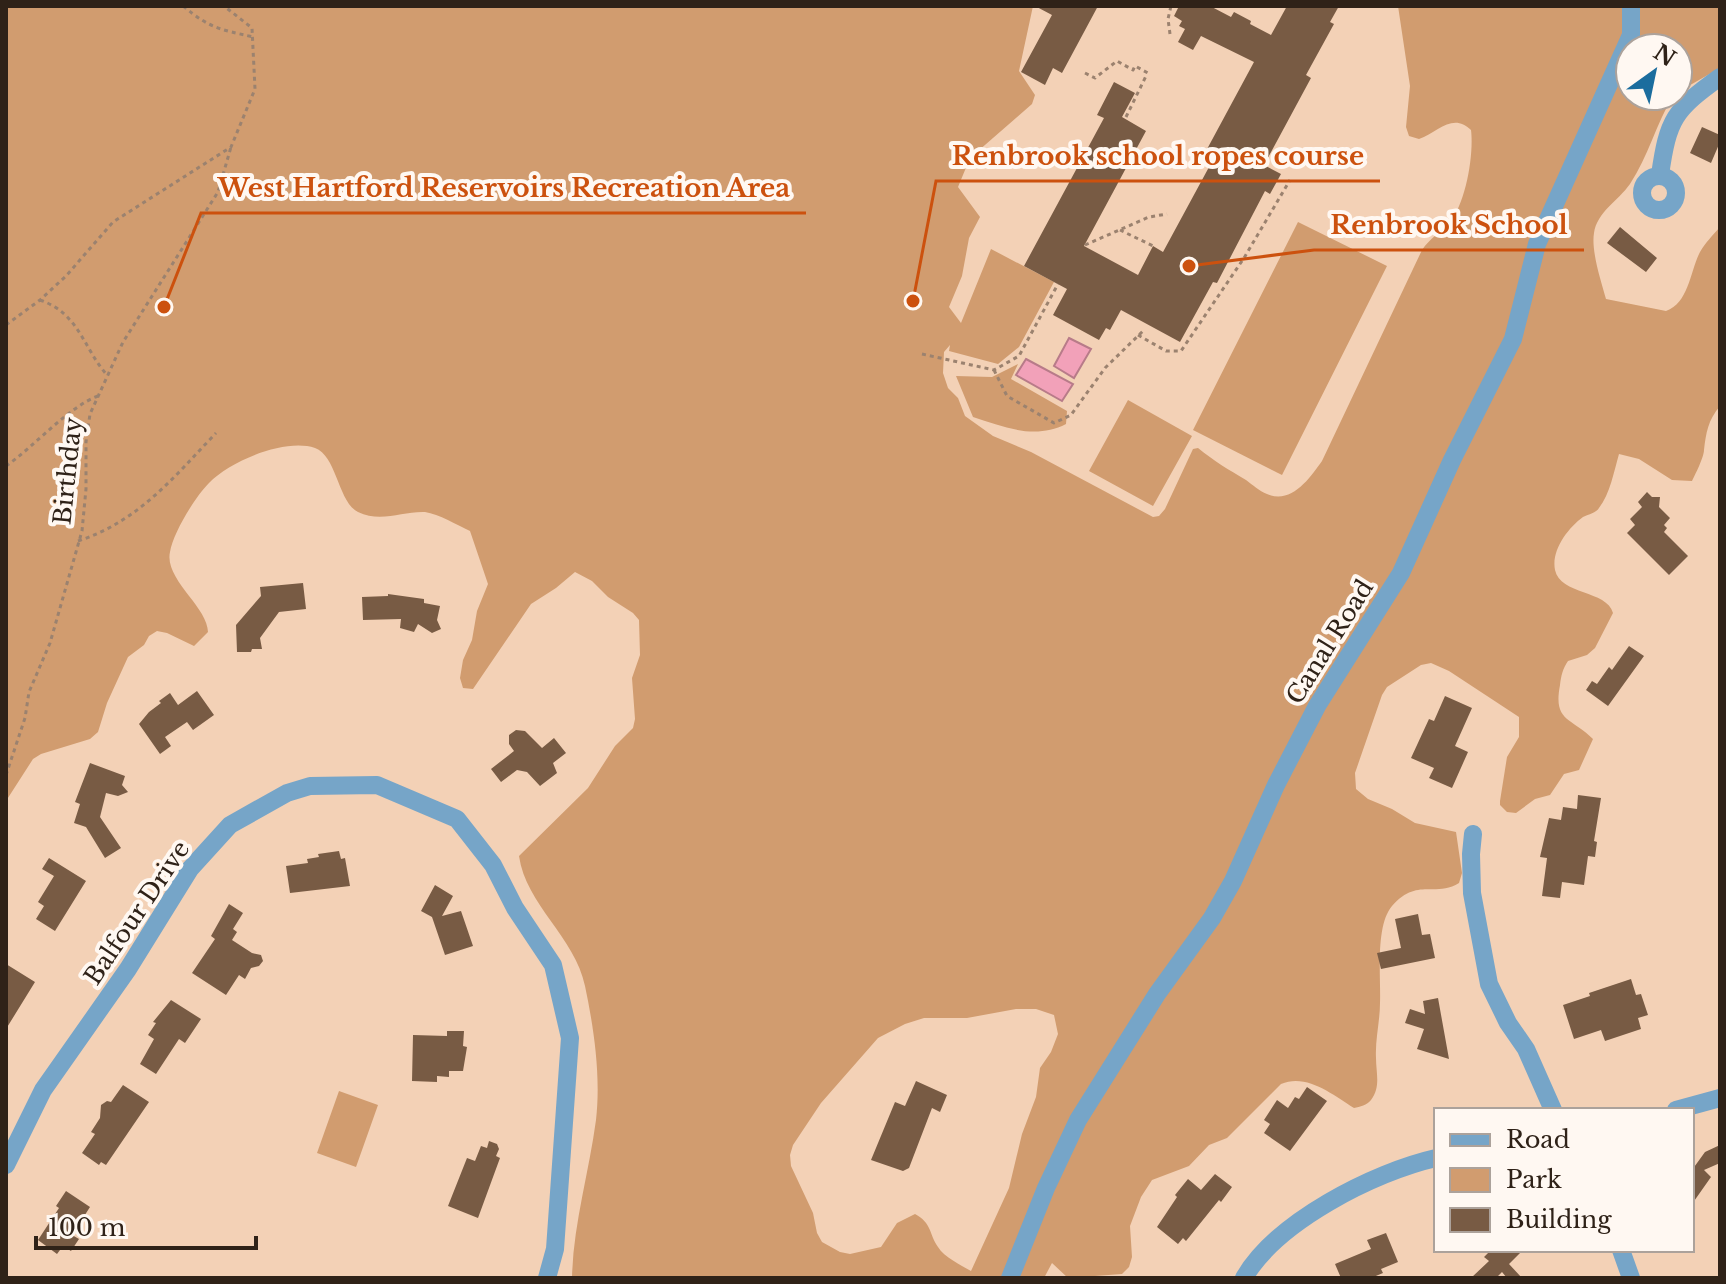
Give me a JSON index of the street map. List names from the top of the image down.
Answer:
{
  "streets": {
    "street": ["Canal Road", "Balfour Drive"],
    "path": ["Birthday"]
  },
  "places": ["Renbrook School", "Renbrook school ropes course", "West Hartford Reservoirs Recreation Area"],
  "legend": ["Road", "Park", "Building"],
  "scale_bar": "100 m",
  "north": "top right"
}
